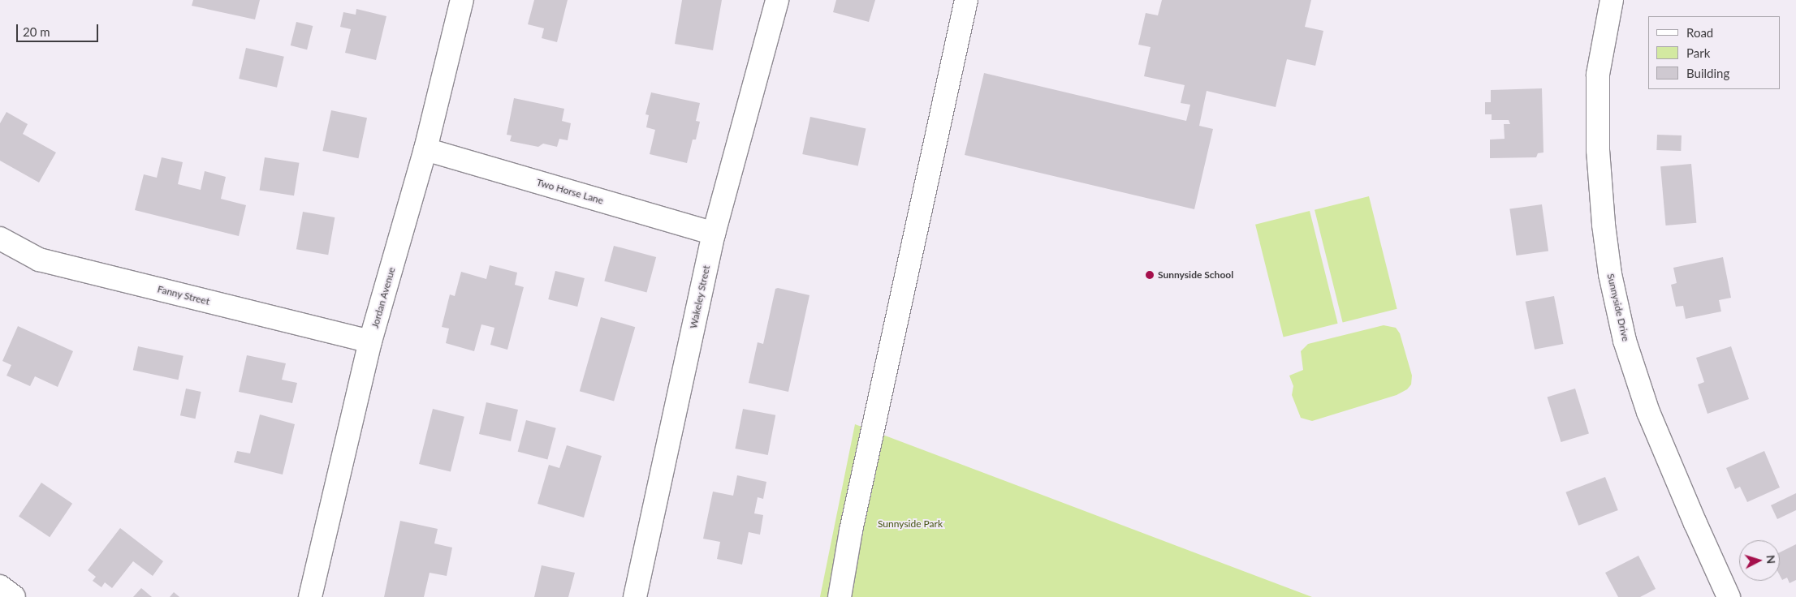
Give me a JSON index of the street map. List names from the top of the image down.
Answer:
{
  "streets": {
    "street": [
      "Two Horse Lane",
      "Fanny Street",
      "Wakeley Street",
      "Jordan Avenue",
      "Sunnyside Drive"
    ]
  },
  "crossings": [
    ["Two Horse Lane", "Wakeley Street"],
    ["Two Horse Lane", "Jordan Avenue"],
    ["Fanny Street", "Jordan Avenue"]
  ],
  "parks": ["Sunnyside Park"],
  "places": ["Sunnyside School"],
  "legend": ["Road", "Park", "Building"],
  "scale_bar": "20 m",
  "north": "right"
}
